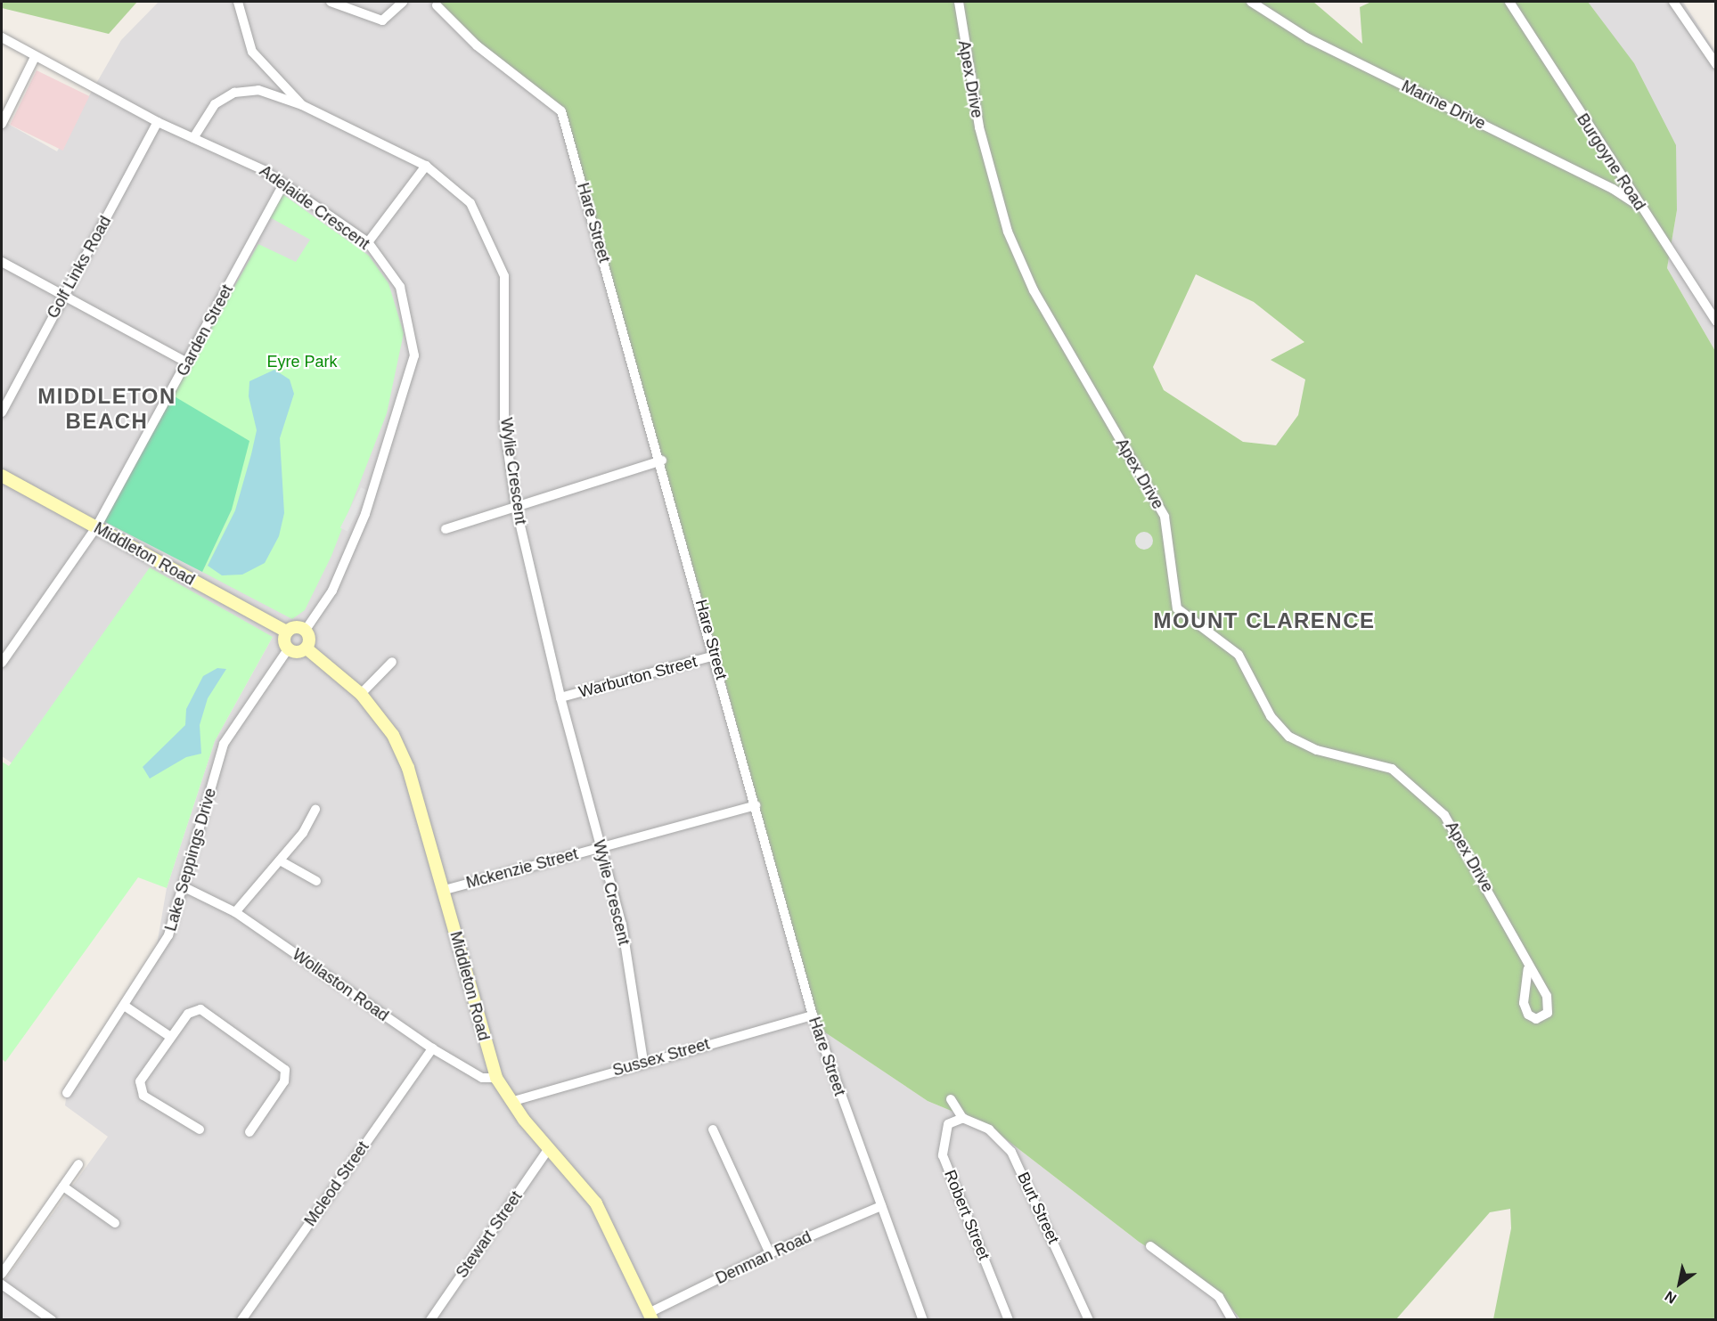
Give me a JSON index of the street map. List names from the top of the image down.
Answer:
{
  "streets": {
    "main road": ["Middleton Road"],
    "street": [
      "Apex Drive",
      "Marine Drive",
      "Burgoyne Road",
      "Adelaide Crescent",
      "Hare Street",
      "Golf Links Road",
      "Garden Street",
      "Wylie Crescent",
      "Warburton Street",
      "Lake Seppings Drive",
      "Mckenzie Street",
      "Wollaston Road",
      "Sussex Street",
      "Mcleod Street",
      "Burt Street",
      "Robert Street",
      "Stewart Street",
      "Denman Road"
    ]
  },
  "crossings": [
    ["Marine Drive", "Burgoyne Road"],
    ["Adelaide Crescent", "Golf Links Road"],
    ["Adelaide Crescent", "Garden Street"],
    ["Adelaide Crescent", "Wylie Crescent"],
    ["Adelaide Crescent", "Middleton Road"],
    ["Adelaide Crescent", "Lake Seppings Drive"],
    ["Hare Street", "Warburton Street"],
    ["Hare Street", "Mckenzie Street"],
    ["Hare Street", "Sussex Street"],
    ["Hare Street", "Denman Road"],
    ["Garden Street", "Middleton Road"],
    ["Wylie Crescent", "Warburton Street"],
    ["Wylie Crescent", "Mckenzie Street"],
    ["Wylie Crescent", "Sussex Street"],
    ["Middleton Road", "Lake Seppings Drive"],
    ["Middleton Road", "Mckenzie Street"],
    ["Middleton Road", "Wollaston Road"],
    ["Middleton Road", "Sussex Street"],
    ["Middleton Road", "Stewart Street"],
    ["Middleton Road", "Denman Road"],
    ["Lake Seppings Drive", "Wollaston Road"],
    ["Wollaston Road", "Mcleod Street"],
    ["Burt Street", "Robert Street"]
  ],
  "districts": ["MIDDLETON BEACH", "MOUNT CLARENCE"],
  "parks": ["Eyre Park"],
  "north": "bottom left"
}
